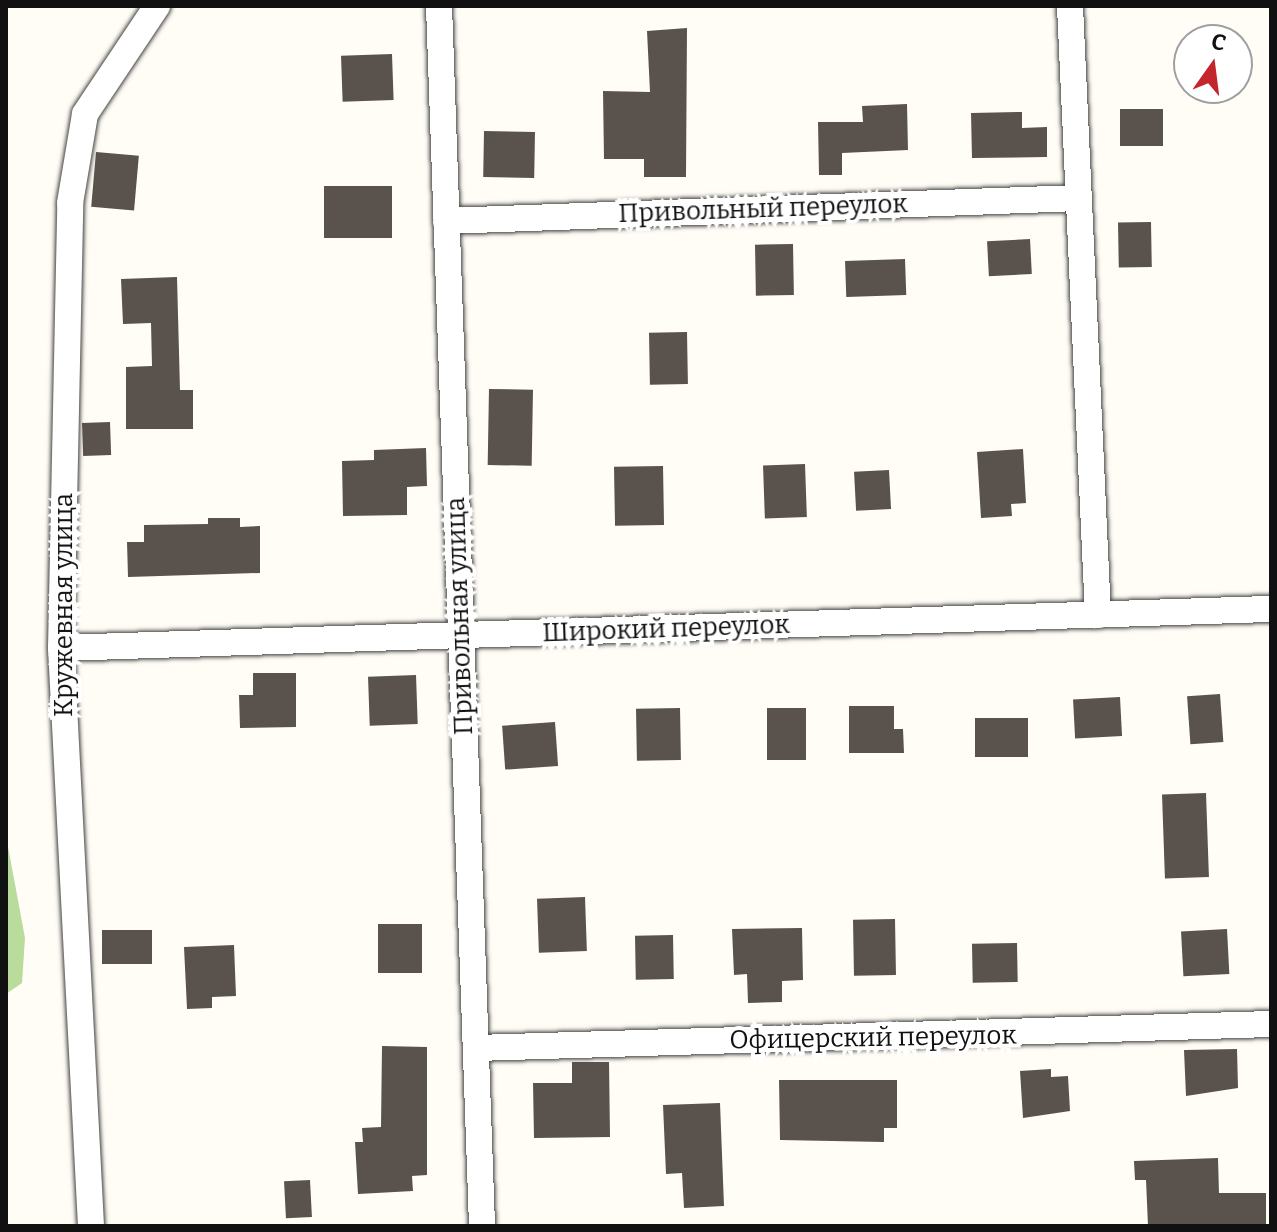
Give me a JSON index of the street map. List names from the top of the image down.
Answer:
{
  "streets": {
    "street": [
      "Привольный переулок",
      "Кружевная улица",
      "Привольная улица",
      "Широкий переулок",
      "Офицерский переулок"
    ]
  },
  "crossings": [
    ["Привольный переулок", "Привольная улица"],
    ["Кружевная улица", "Широкий переулок"],
    ["Привольная улица", "Широкий переулок"],
    ["Привольная улица", "Офицерский переулок"]
  ],
  "north": "top"
}
